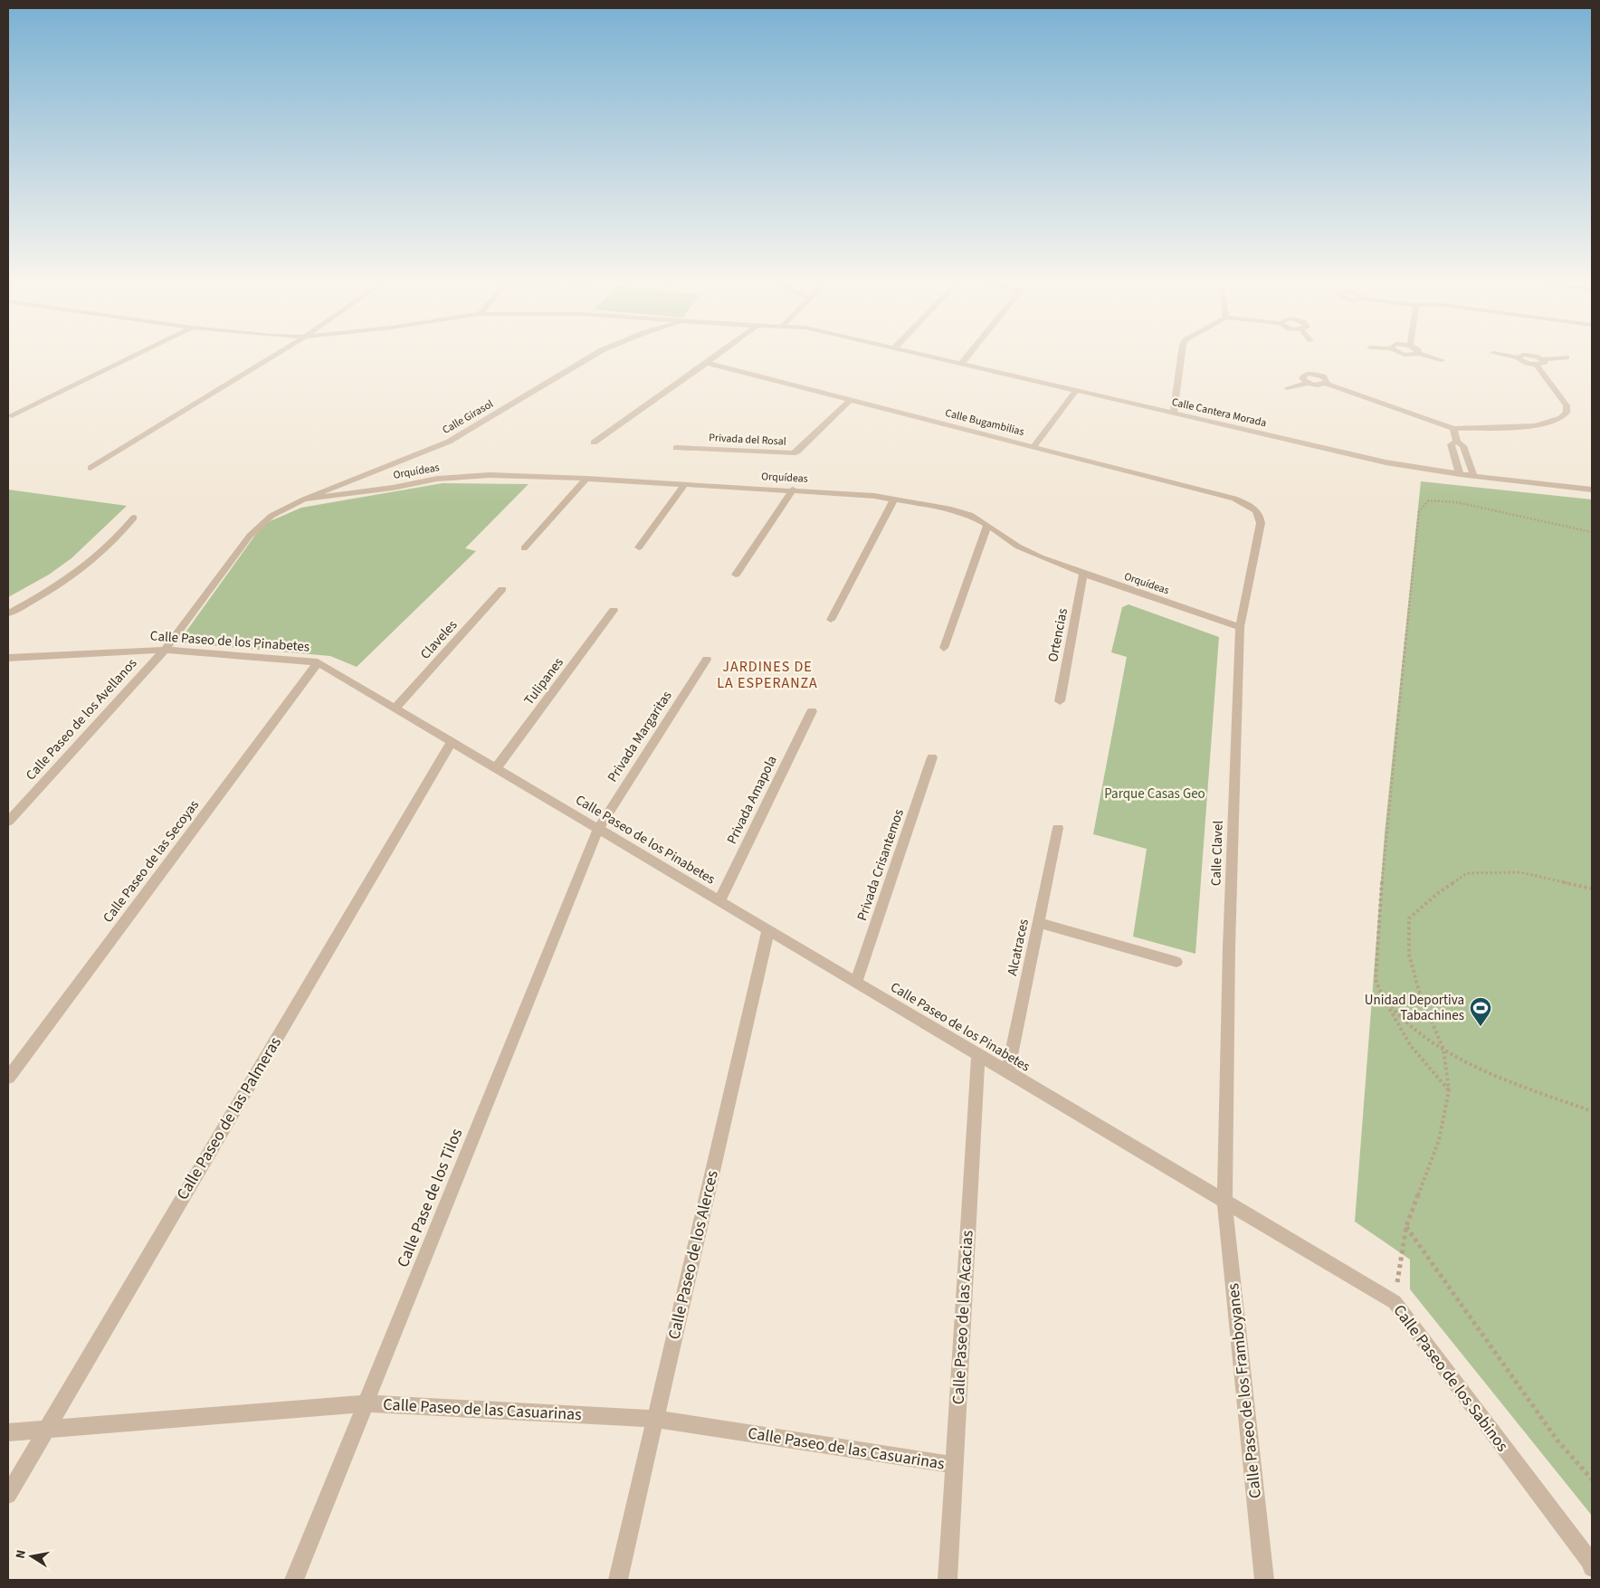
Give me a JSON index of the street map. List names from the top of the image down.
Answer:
{
  "streets": {
    "street": [
      "Calle Cantera Morada",
      "Calle Girasol",
      "Calle Bugambilias",
      "Privada del Rosal",
      "Orquídeas",
      "Ortencias",
      "Claveles",
      "Calle Paseo de los Pinabetes",
      "Tulipanes",
      "Calle Paseo de los Avellanos",
      "Privada Margaritas",
      "Privada Amapola",
      "Calle Clavel",
      "Calle Paseo de las Secoyas",
      "Privada Crisantemos",
      "Alcatraces",
      "Calle Paseo de las Palmeras",
      "Calle Pase de los Tilos",
      "Calle Paseo de los Alerces",
      "Calle Paseo de las Acacias",
      "Calle Paseo de los Sabinos",
      "Calle Paseo de los Framboyanes",
      "Calle Paseo de las Casuarinas"
    ]
  },
  "crossings": [
    ["Calle Girasol", "Orquídeas"],
    ["Calle Girasol", "Calle Paseo de los Avellanos"],
    ["Calle Bugambilias", "Privada del Rosal"],
    ["Calle Bugambilias", "Calle Clavel"],
    ["Orquídeas", "Ortencias"],
    ["Orquídeas", "Calle Paseo de los Avellanos"],
    ["Orquídeas", "Calle Clavel"],
    ["Claveles", "Calle Paseo de los Pinabetes"],
    ["Calle Paseo de los Pinabetes", "Tulipanes"],
    ["Calle Paseo de los Pinabetes", "Calle Paseo de los Avellanos"],
    ["Calle Paseo de los Pinabetes", "Privada Margaritas"],
    ["Calle Paseo de los Pinabetes", "Privada Amapola"],
    ["Calle Paseo de los Pinabetes", "Calle Clavel"],
    ["Calle Paseo de los Pinabetes", "Calle Paseo de las Secoyas"],
    ["Calle Paseo de los Pinabetes", "Privada Crisantemos"],
    ["Calle Paseo de los Pinabetes", "Alcatraces"],
    ["Calle Paseo de los Pinabetes", "Calle Paseo de las Palmeras"],
    ["Calle Paseo de los Pinabetes", "Calle Pase de los Tilos"],
    ["Calle Paseo de los Pinabetes", "Calle Paseo de los Alerces"],
    ["Calle Paseo de los Pinabetes", "Calle Paseo de las Acacias"],
    ["Calle Paseo de los Pinabetes", "Calle Paseo de los Sabinos"],
    ["Calle Paseo de los Pinabetes", "Calle Paseo de los Framboyanes"],
    ["Privada Margaritas", "Calle Pase de los Tilos"],
    ["Calle Clavel", "Calle Paseo de los Sabinos"],
    ["Calle Clavel", "Calle Paseo de los Framboyanes"],
    ["Calle Paseo de las Palmeras", "Calle Paseo de las Casuarinas"],
    ["Calle Pase de los Tilos", "Calle Paseo de las Casuarinas"],
    ["Calle Paseo de los Alerces", "Calle Paseo de las Casuarinas"],
    ["Calle Paseo de las Acacias", "Calle Paseo de las Casuarinas"],
    ["Calle Paseo de los Sabinos", "Calle Paseo de los Framboyanes"]
  ],
  "districts": ["JARDINES DE LA ESPERANZA"],
  "parks": ["Parque Casas Geo"],
  "places": {
    "sports": ["Unidad Deportiva Tabachines"]
  },
  "north": "left"
}
